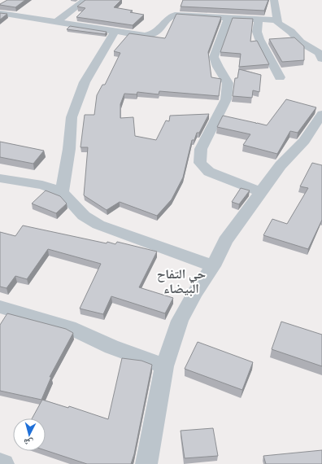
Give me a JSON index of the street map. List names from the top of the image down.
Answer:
{
  "districts": ["حي التفاح البيضاء"],
  "north": "bottom"
}
